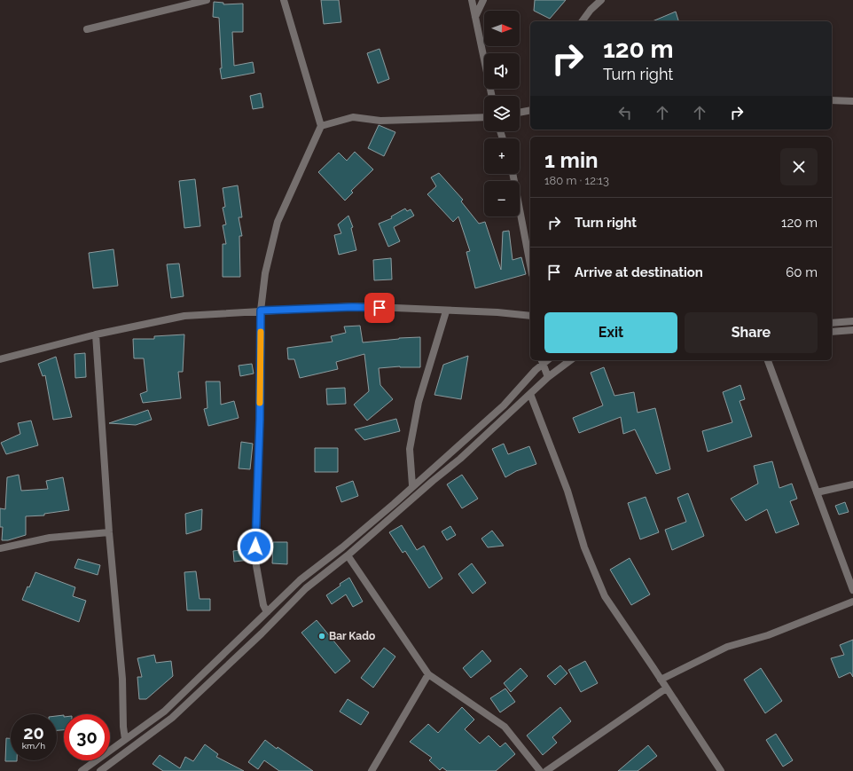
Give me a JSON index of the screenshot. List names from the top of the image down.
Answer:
{
  "places": ["Bar Kado"],
  "north": "right",
  "page": {
    "map_buttons": ["+", "−"],
    "turn": ["120 m", "Turn right"],
    "heading": ["1 min", "180 m · 12:13"],
    "list": [
      {
        "name": "Turn right",
        "value": "120 m"
      },
      {
        "name": "Arrive at destination",
        "value": "60 m"
      }
    ],
    "buttons": ["Exit", "Share"],
    "speed": "20 km/h",
    "limit": "30"
  }
}
